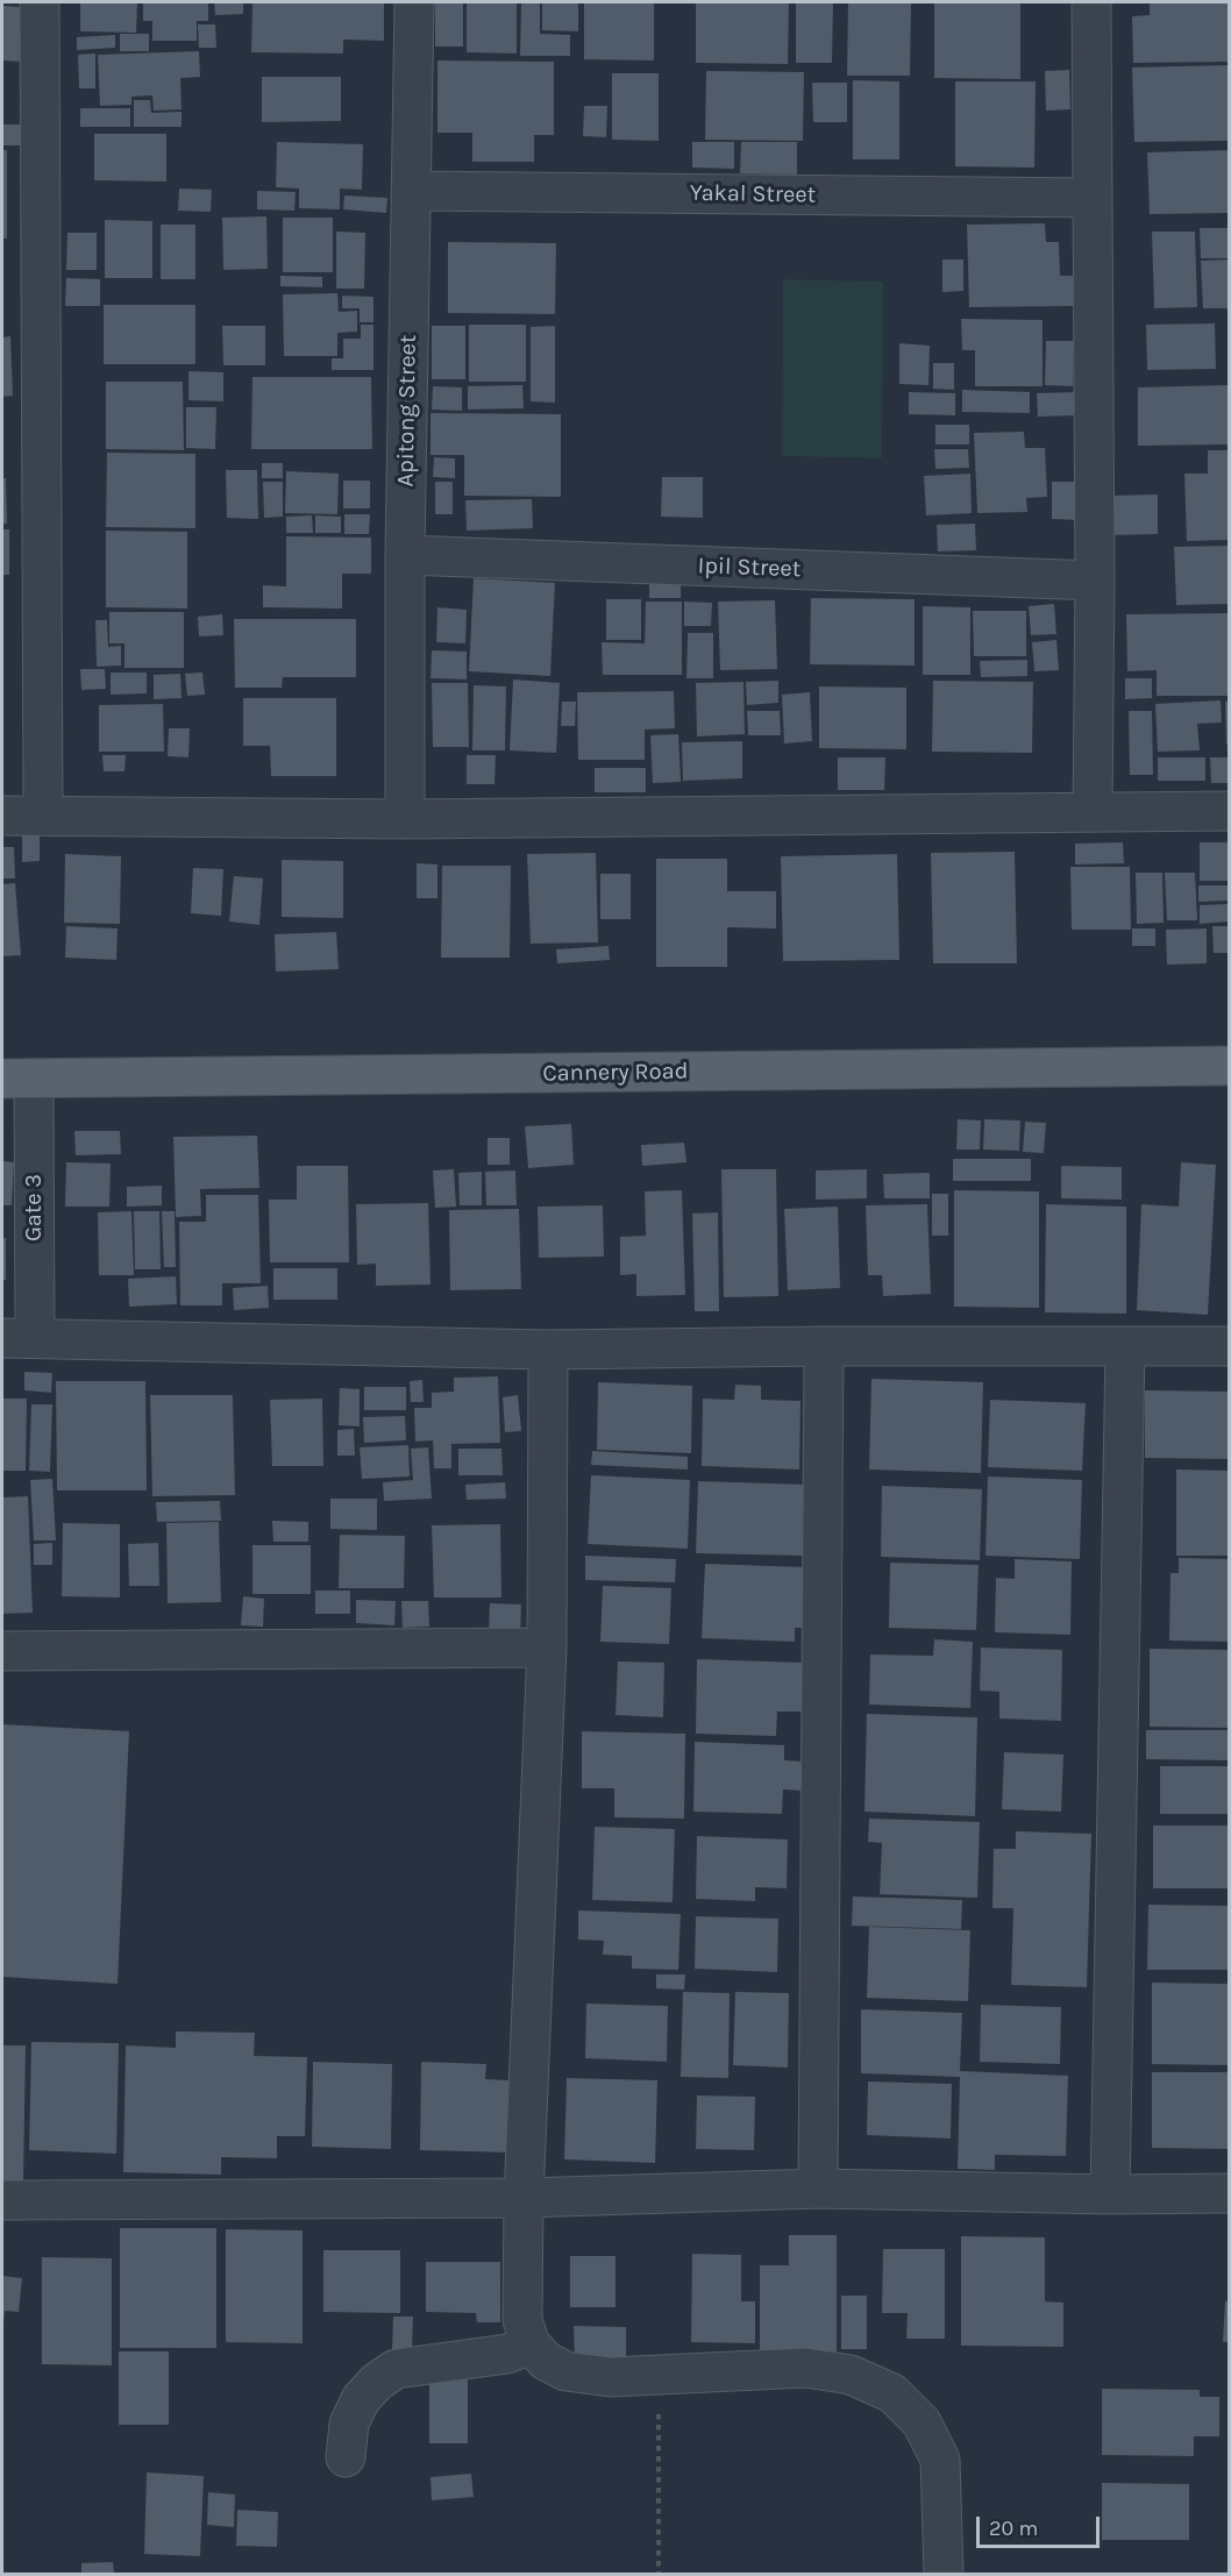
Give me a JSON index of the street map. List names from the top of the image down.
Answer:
{
  "streets": {
    "main road": ["Cannery Road"],
    "street": [
      "Yakal Street",
      "Apitong Street",
      "Ipil Street",
      "Gate 3"
    ]
  },
  "crossings": [
    ["Yakal Street", "Apitong Street"],
    ["Apitong Street", "Ipil Street"],
    ["Cannery Road", "Gate 3"]
  ],
  "scale_bar": "20 m"
}
